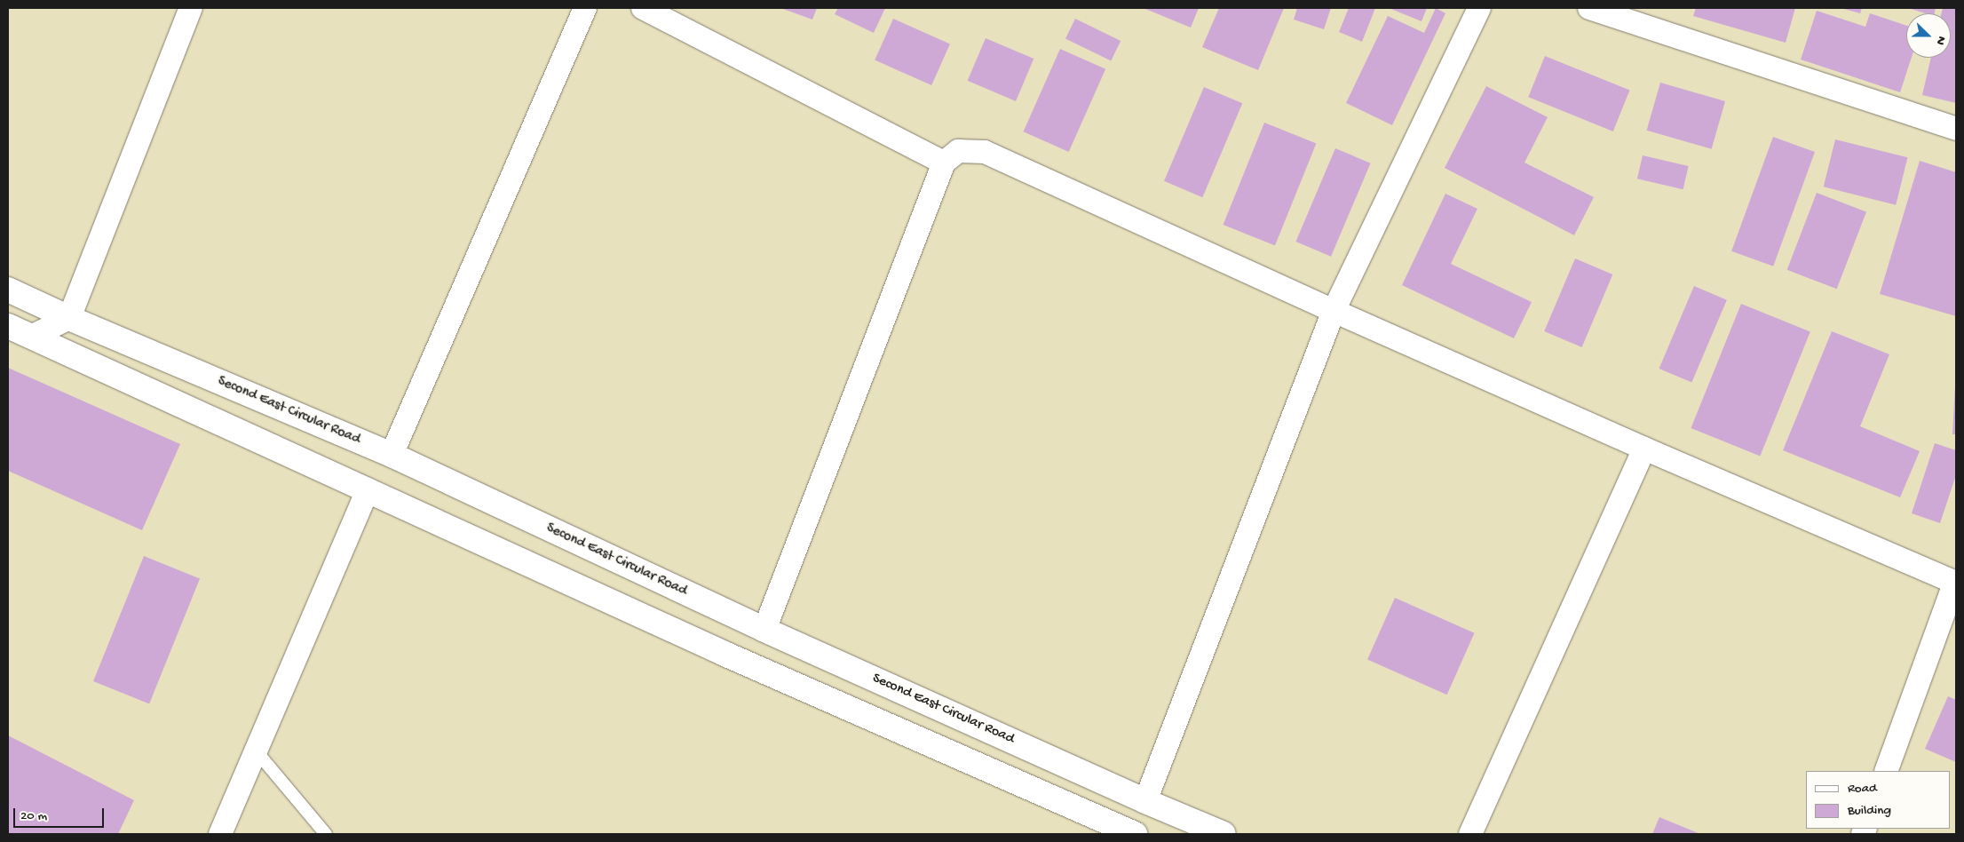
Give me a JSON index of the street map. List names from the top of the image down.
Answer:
{
  "streets": {
    "main road": ["Second East Circular Road"]
  },
  "legend": ["Road", "Building"],
  "scale_bar": "20 m",
  "north": "right"
}
